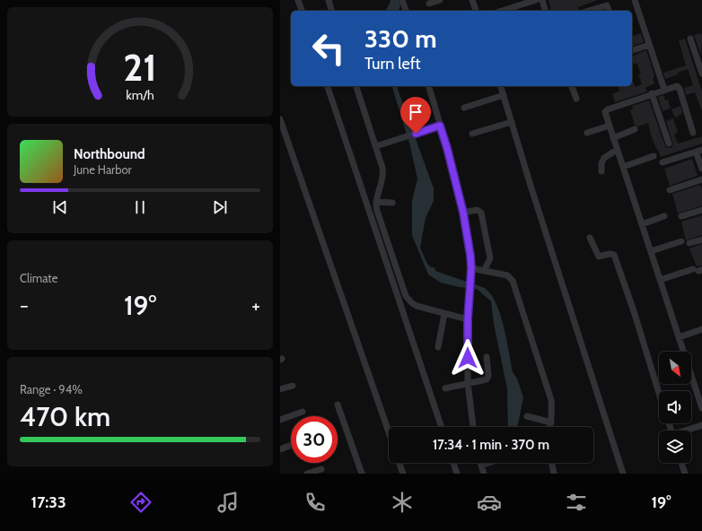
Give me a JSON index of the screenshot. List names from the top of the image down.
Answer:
{
  "north": "bottom right",
  "page": {
    "turn": ["330 m", "Turn left"],
    "song": ["Northbound", "June Harbor"],
    "tile": [
      "Climate",
      ["Range · 94%", "470 km"]
    ],
    "heat": ["−", "19°", "+"],
    "limit": "30",
    "trip": "17:34 · 1 min · 370 m",
    "tabs": ["17:33", "19°"],
    "gauge": ["21", "km/h"]
  }
}
